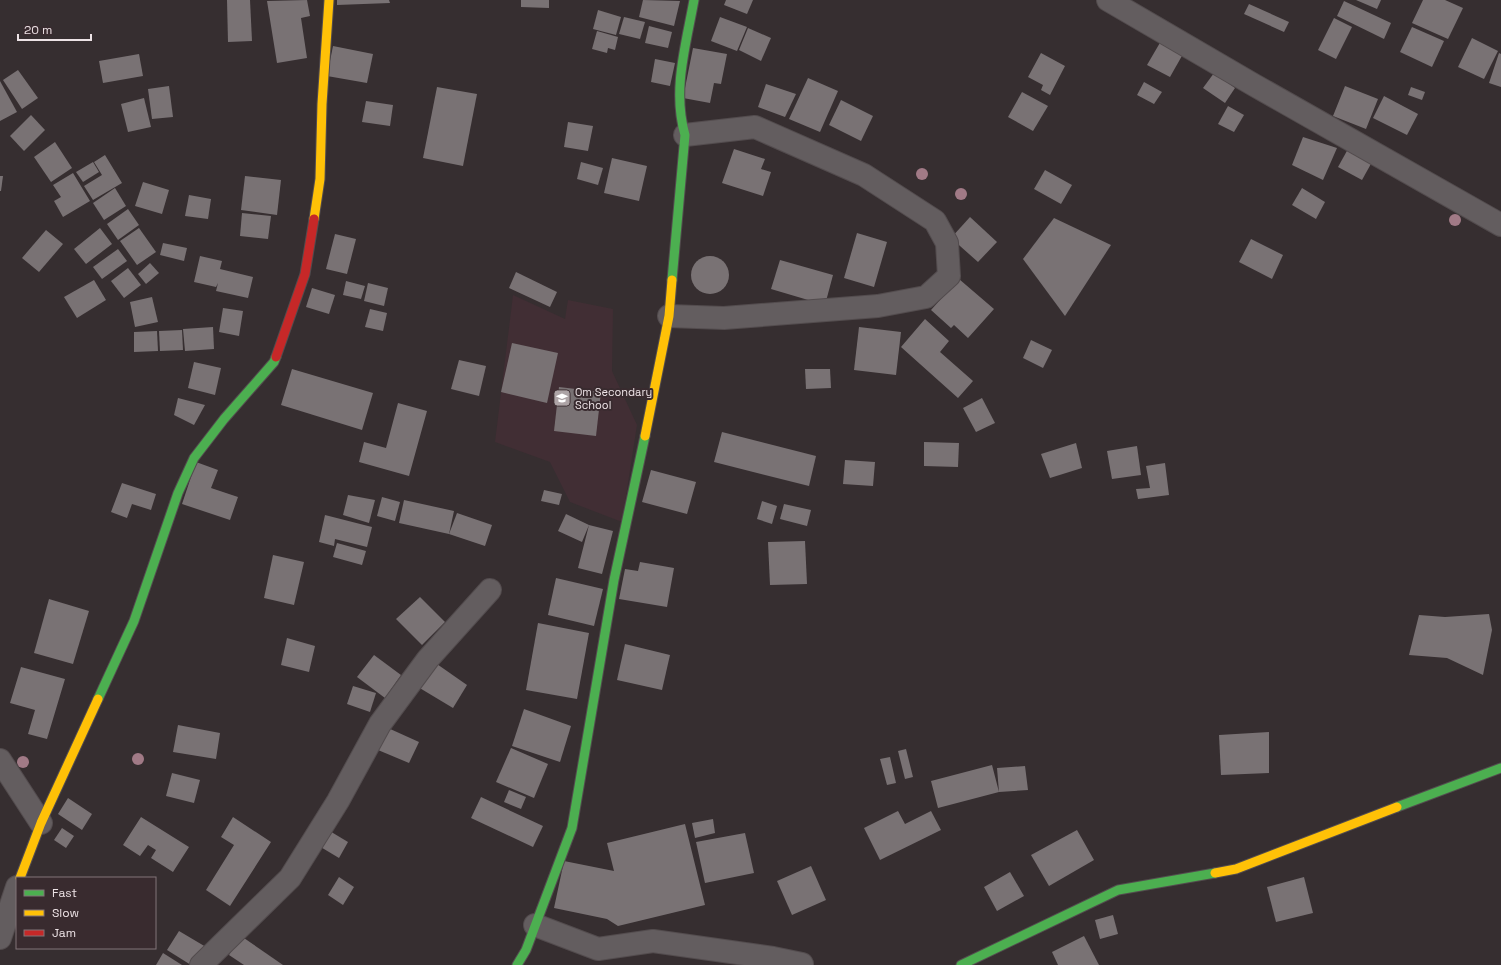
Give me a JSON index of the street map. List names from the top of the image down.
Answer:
{
  "places": {
    "school or university": ["Om Secondary School"]
  },
  "legend": ["Fast", "Slow", "Jam"],
  "scale_bar": "20 m"
}
